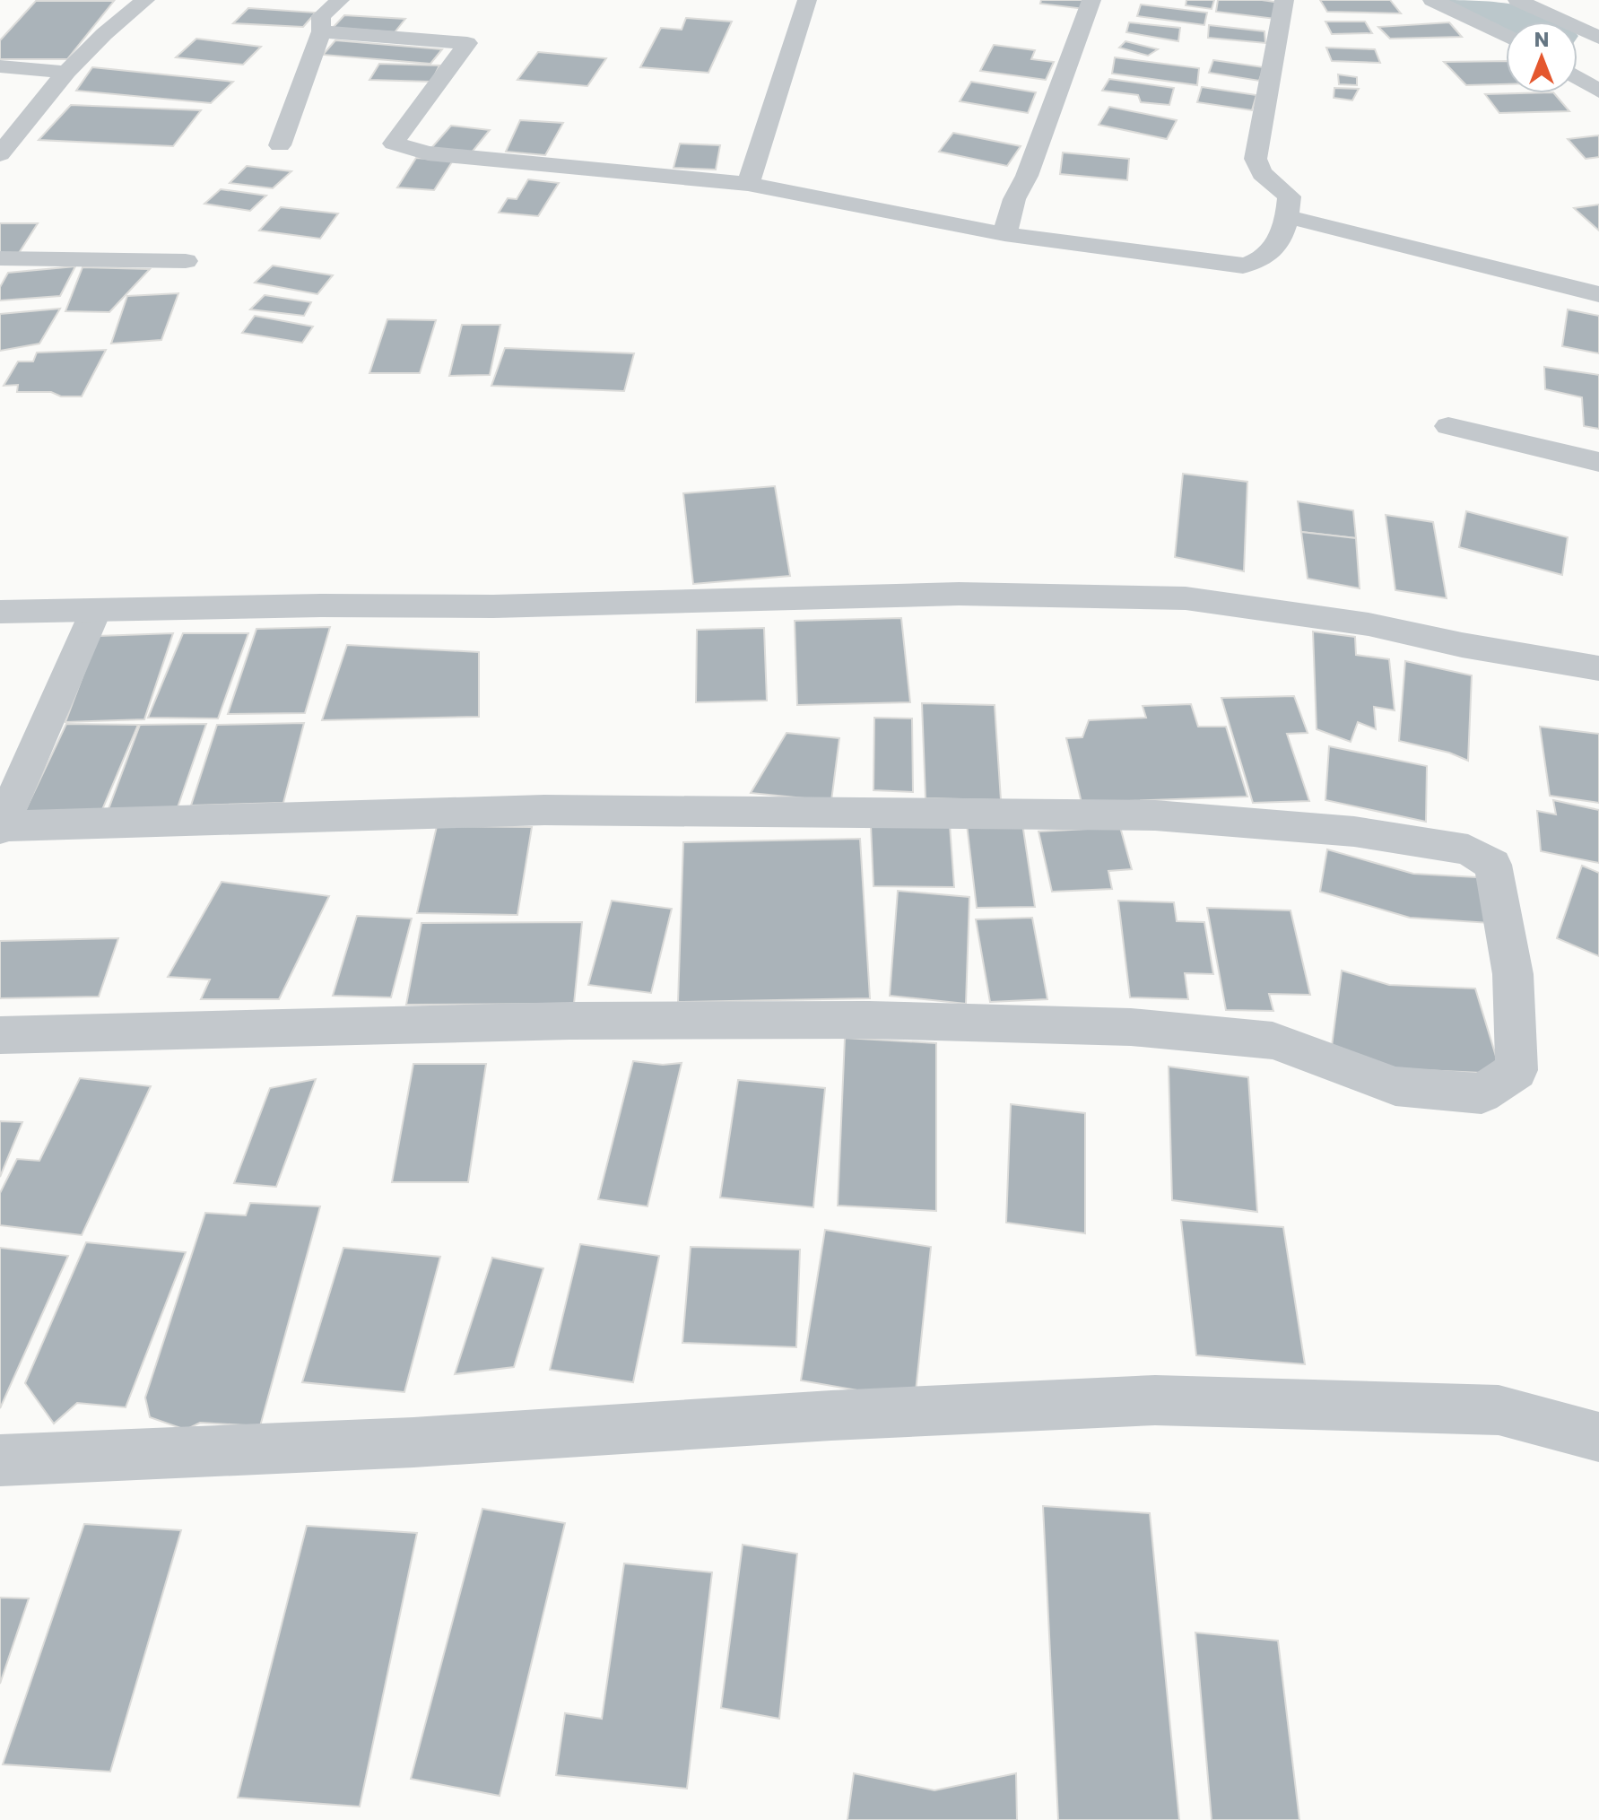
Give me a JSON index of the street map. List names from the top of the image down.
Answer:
{
  "north": "top"
}
